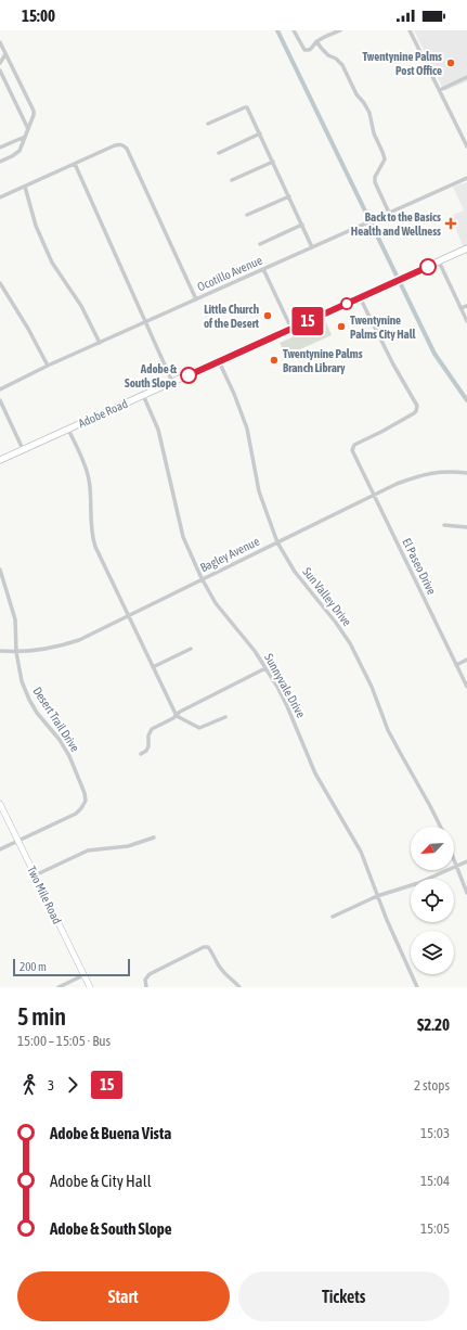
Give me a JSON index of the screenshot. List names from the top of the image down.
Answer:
{
  "streets": {
    "main road": ["Adobe Road", "Two Mile Road"],
    "street": [
      "Ocotillo Avenue",
      "Bagley Avenue",
      "El Paseo Drive",
      "Sun Valley Drive",
      "Sunnyvale Drive",
      "Desert Trail Drive"
    ]
  },
  "crossings": [
    ["Adobe Road", "El Paseo Drive"],
    ["Adobe Road", "Sun Valley Drive"],
    ["Adobe Road", "Sunnyvale Drive"],
    ["Bagley Avenue", "El Paseo Drive"],
    ["Bagley Avenue", "Sun Valley Drive"],
    ["Bagley Avenue", "Sunnyvale Drive"],
    ["Bagley Avenue", "Desert Trail Drive"],
    ["Desert Trail Drive", "Two Mile Road"]
  ],
  "places": {
    "other": [
      "Twentynine Palms Post Office",
      "Little Church of the Desert",
      "Twentynine Palms City Hall",
      "Twentynine Palms Branch Library",
      "Adobe & South Slope"
    ],
    "health": ["Back to the Basics Health and Wellness"]
  },
  "lines": ["bus line 15"],
  "scale_bar": "200 m",
  "north": "bottom left",
  "page": {
    "status": "15:00",
    "on_map": "15",
    "scale": "200 m",
    "heading": ["5 min", "15:00 – 15:05 · Bus", "$2.20"],
    "legs": ["3", "15", "2 stops"],
    "list": [
      {
        "name": "Adobe & Buena Vista",
        "value": "15:03"
      },
      {
        "name": "Adobe & City Hall",
        "value": "15:04"
      },
      {
        "name": "Adobe & South Slope",
        "value": "15:05"
      }
    ],
    "buttons": ["Start", "Tickets"]
  }
}
